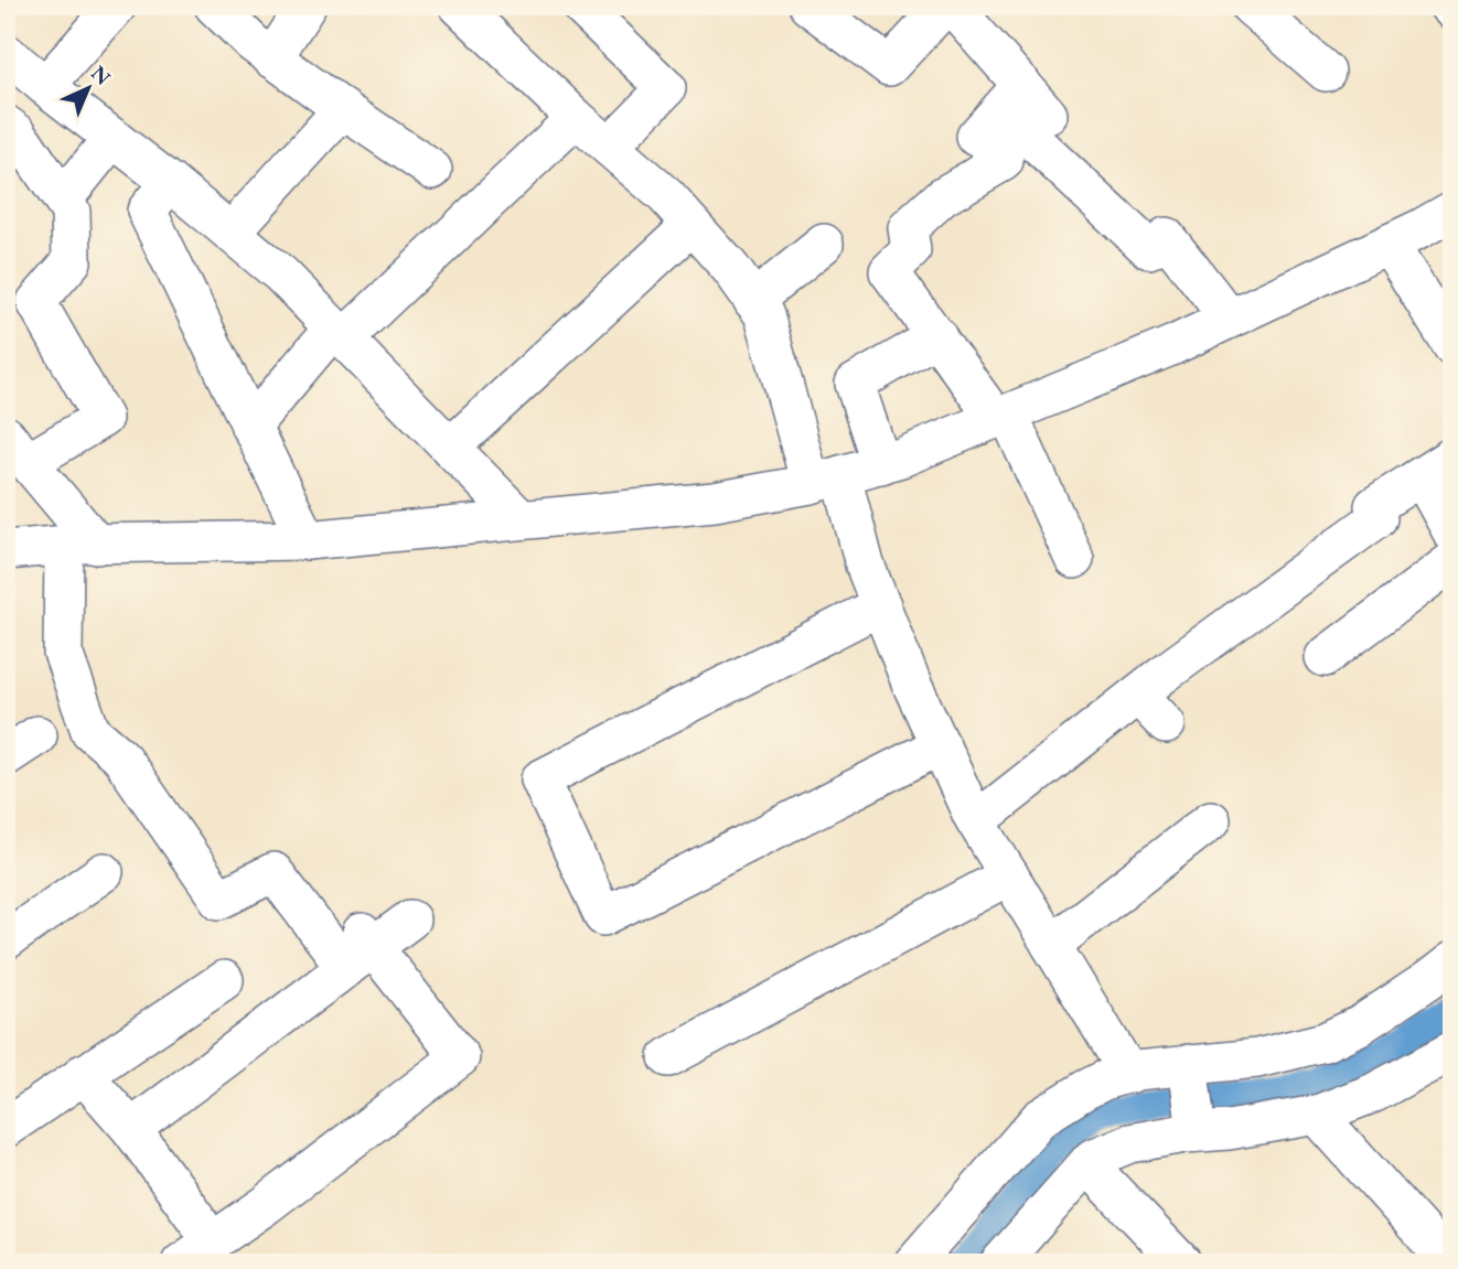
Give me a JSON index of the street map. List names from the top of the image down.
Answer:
{
  "north": "top right"
}
